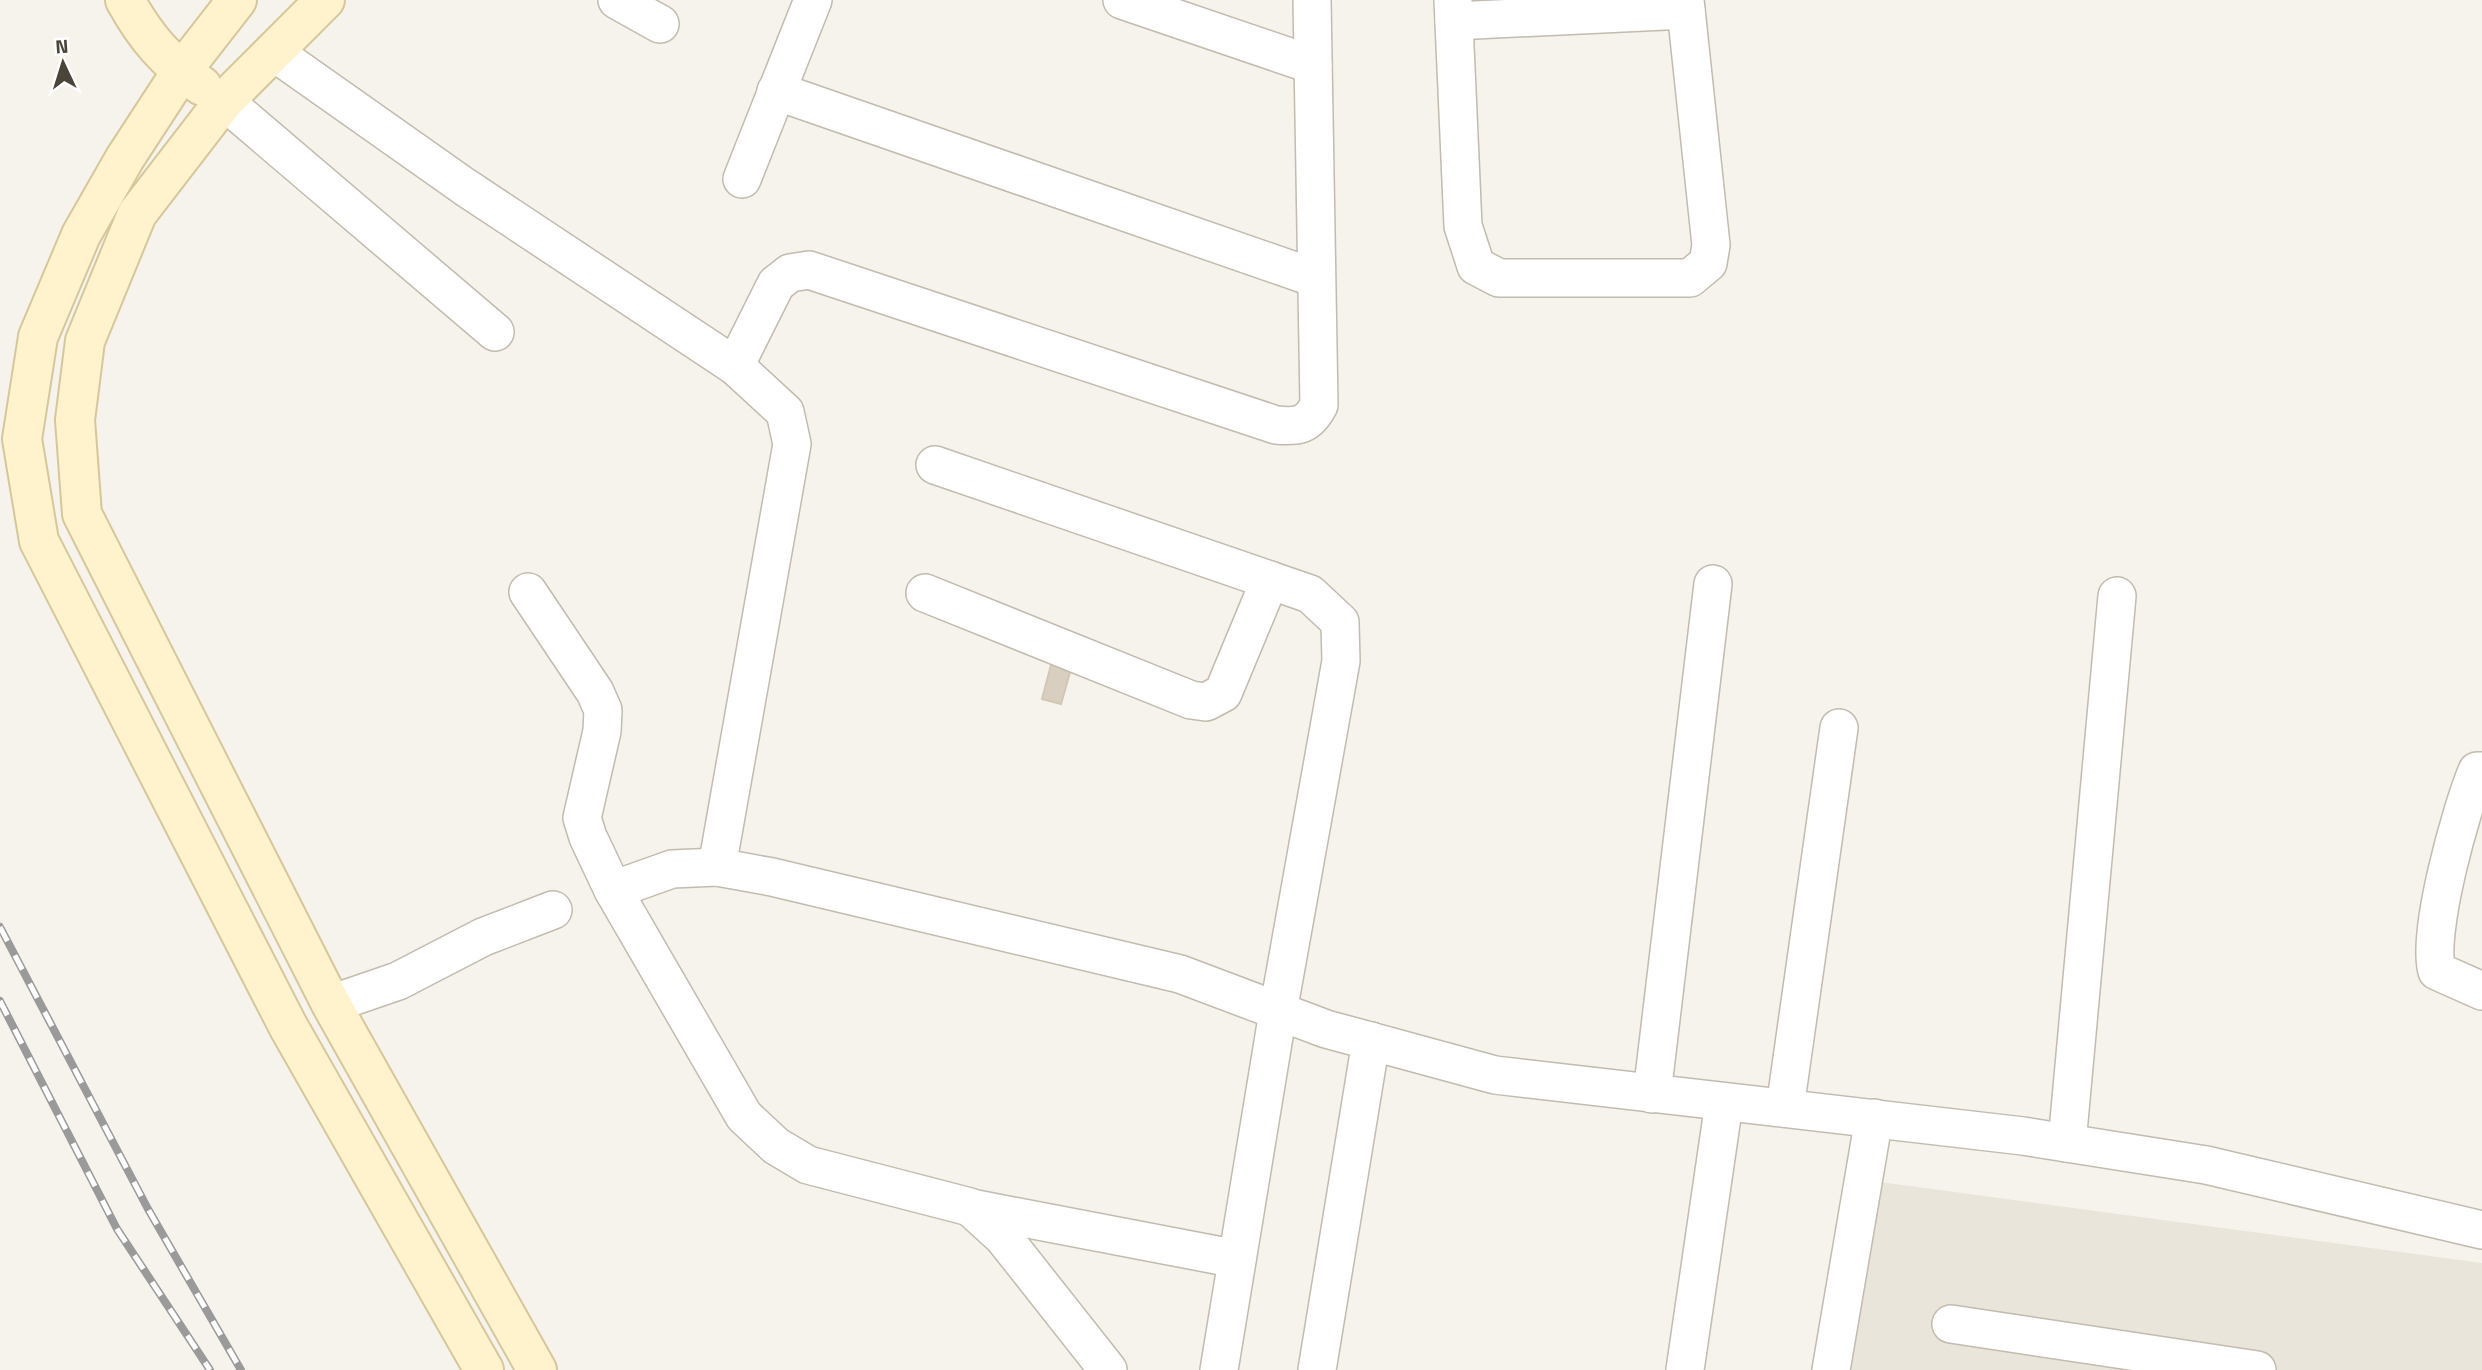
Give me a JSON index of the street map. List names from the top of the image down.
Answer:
{
  "north": "top"
}
